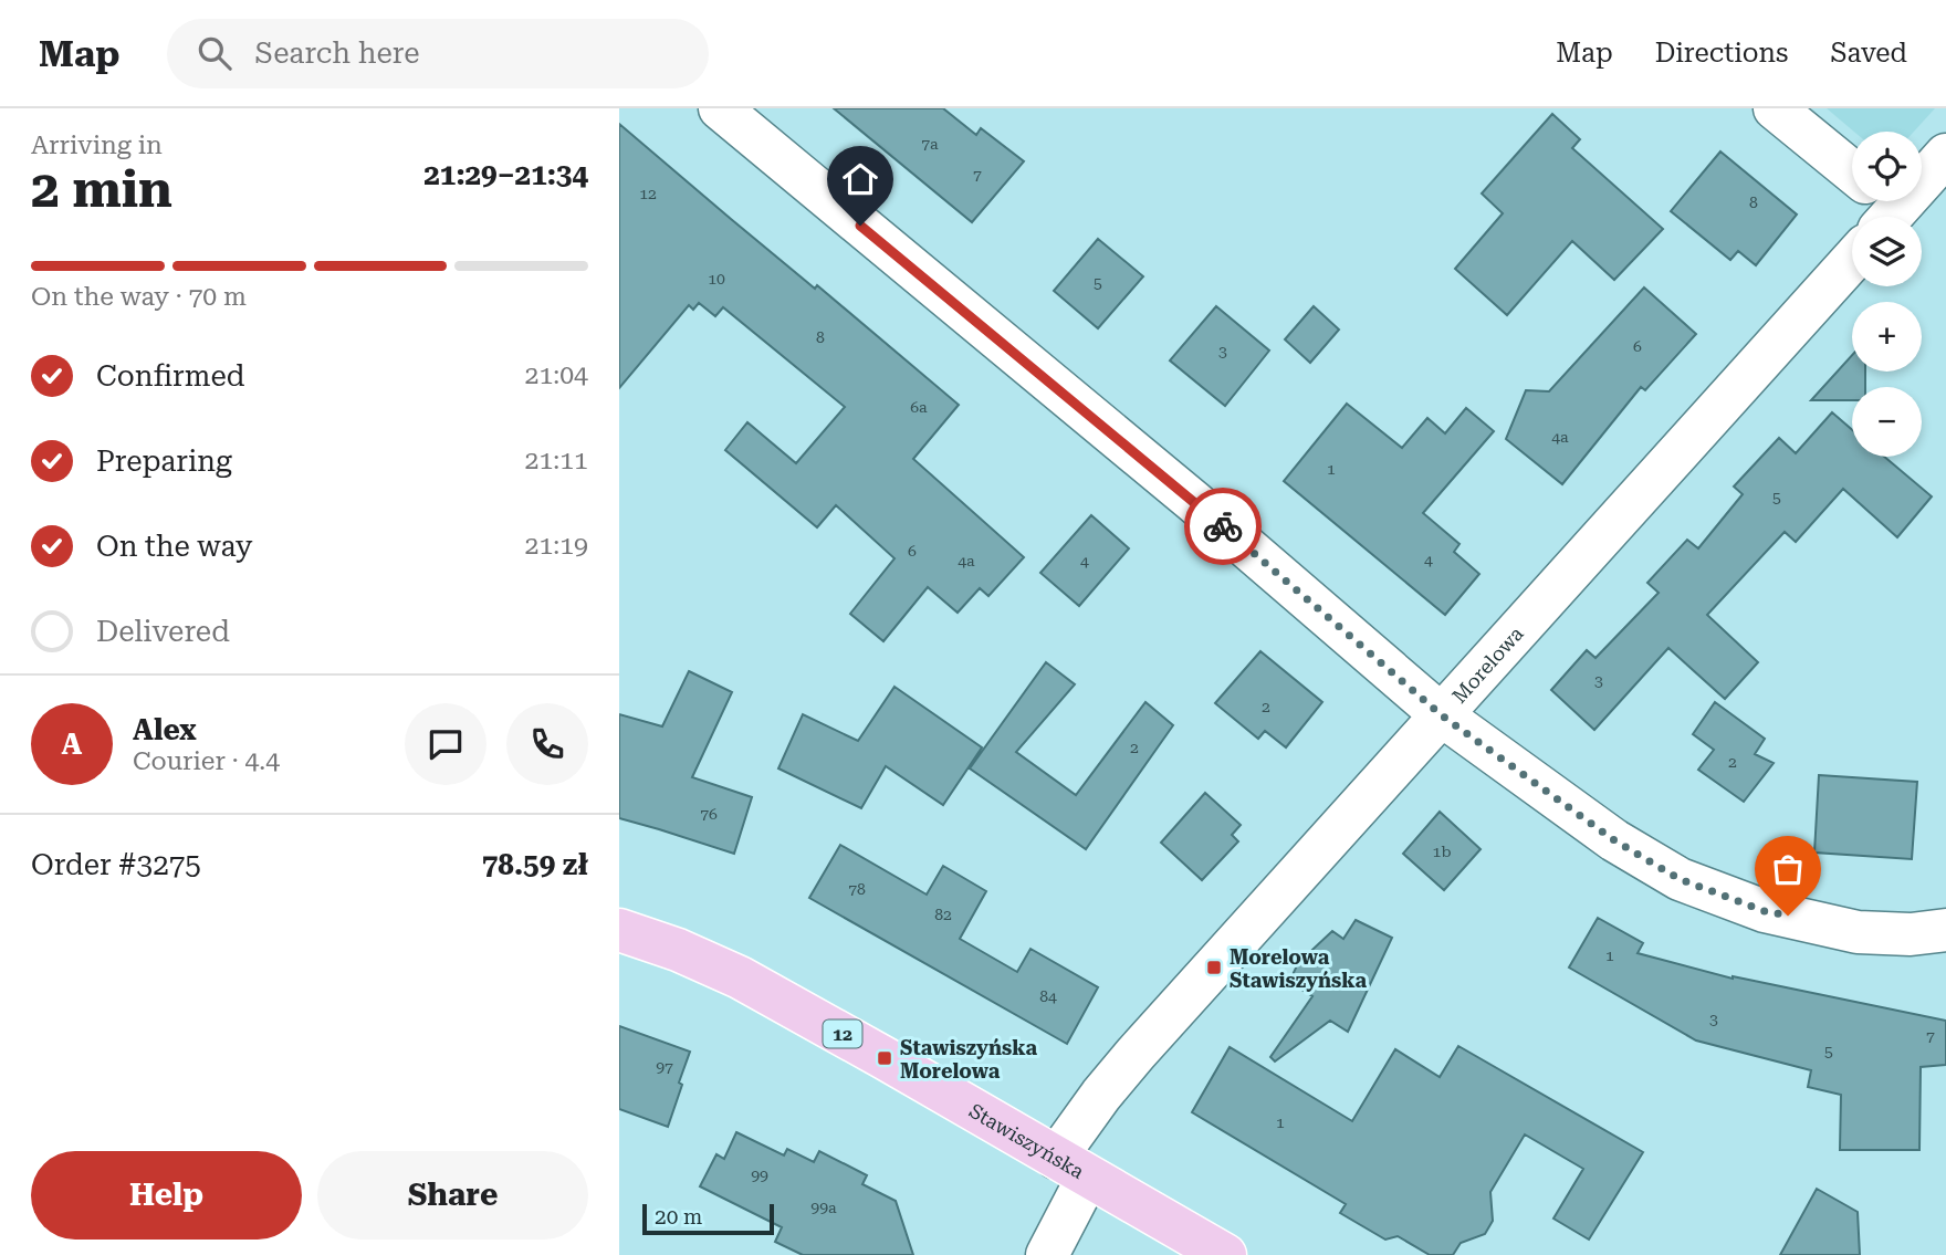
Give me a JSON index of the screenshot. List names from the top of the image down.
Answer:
{
  "streets": {
    "main road": ["12", "Stawiszyńska"],
    "street": ["Morelowa"]
  },
  "crossings": [
    ["Morelowa", "Stawiszyńska"]
  ],
  "places": {
    "transit": ["Morelowa Stawiszyńska", "Stawiszyńska Morelowa"]
  },
  "house_numbers": [
    "7a",
    "7",
    "12",
    "8",
    "10",
    "5",
    "8",
    "6",
    "3",
    "6a",
    "4a",
    "1",
    "5",
    "6",
    "4",
    "4a",
    "4",
    "3",
    "2",
    "2",
    "2",
    "76",
    "1b",
    "78",
    "82",
    "1",
    "84",
    "3",
    "7",
    "5",
    "97",
    "1",
    "99",
    "99a"
  ],
  "scale_bar": "20 m",
  "page": {
    "header": "Map",
    "search": "Search here",
    "nav": ["Map", "Directions", "Saved"],
    "heading": ["2 min", "Arriving in", "21:29–21:34"],
    "panel": [
      "Alex",
      "Courier · 4.4",
      "Order #3275",
      "78.59 zł"
    ],
    "map_buttons": ["+", "−"],
    "bar": "On the way · 70 m",
    "list": [
      ["Confirmed", "21:04"],
      ["Preparing", "21:11"],
      ["On the way", "21:19"],
      "Delivered"
    ],
    "round": "A",
    "buttons": ["Help", "Share"],
    "scale": "20 m"
  }
}
